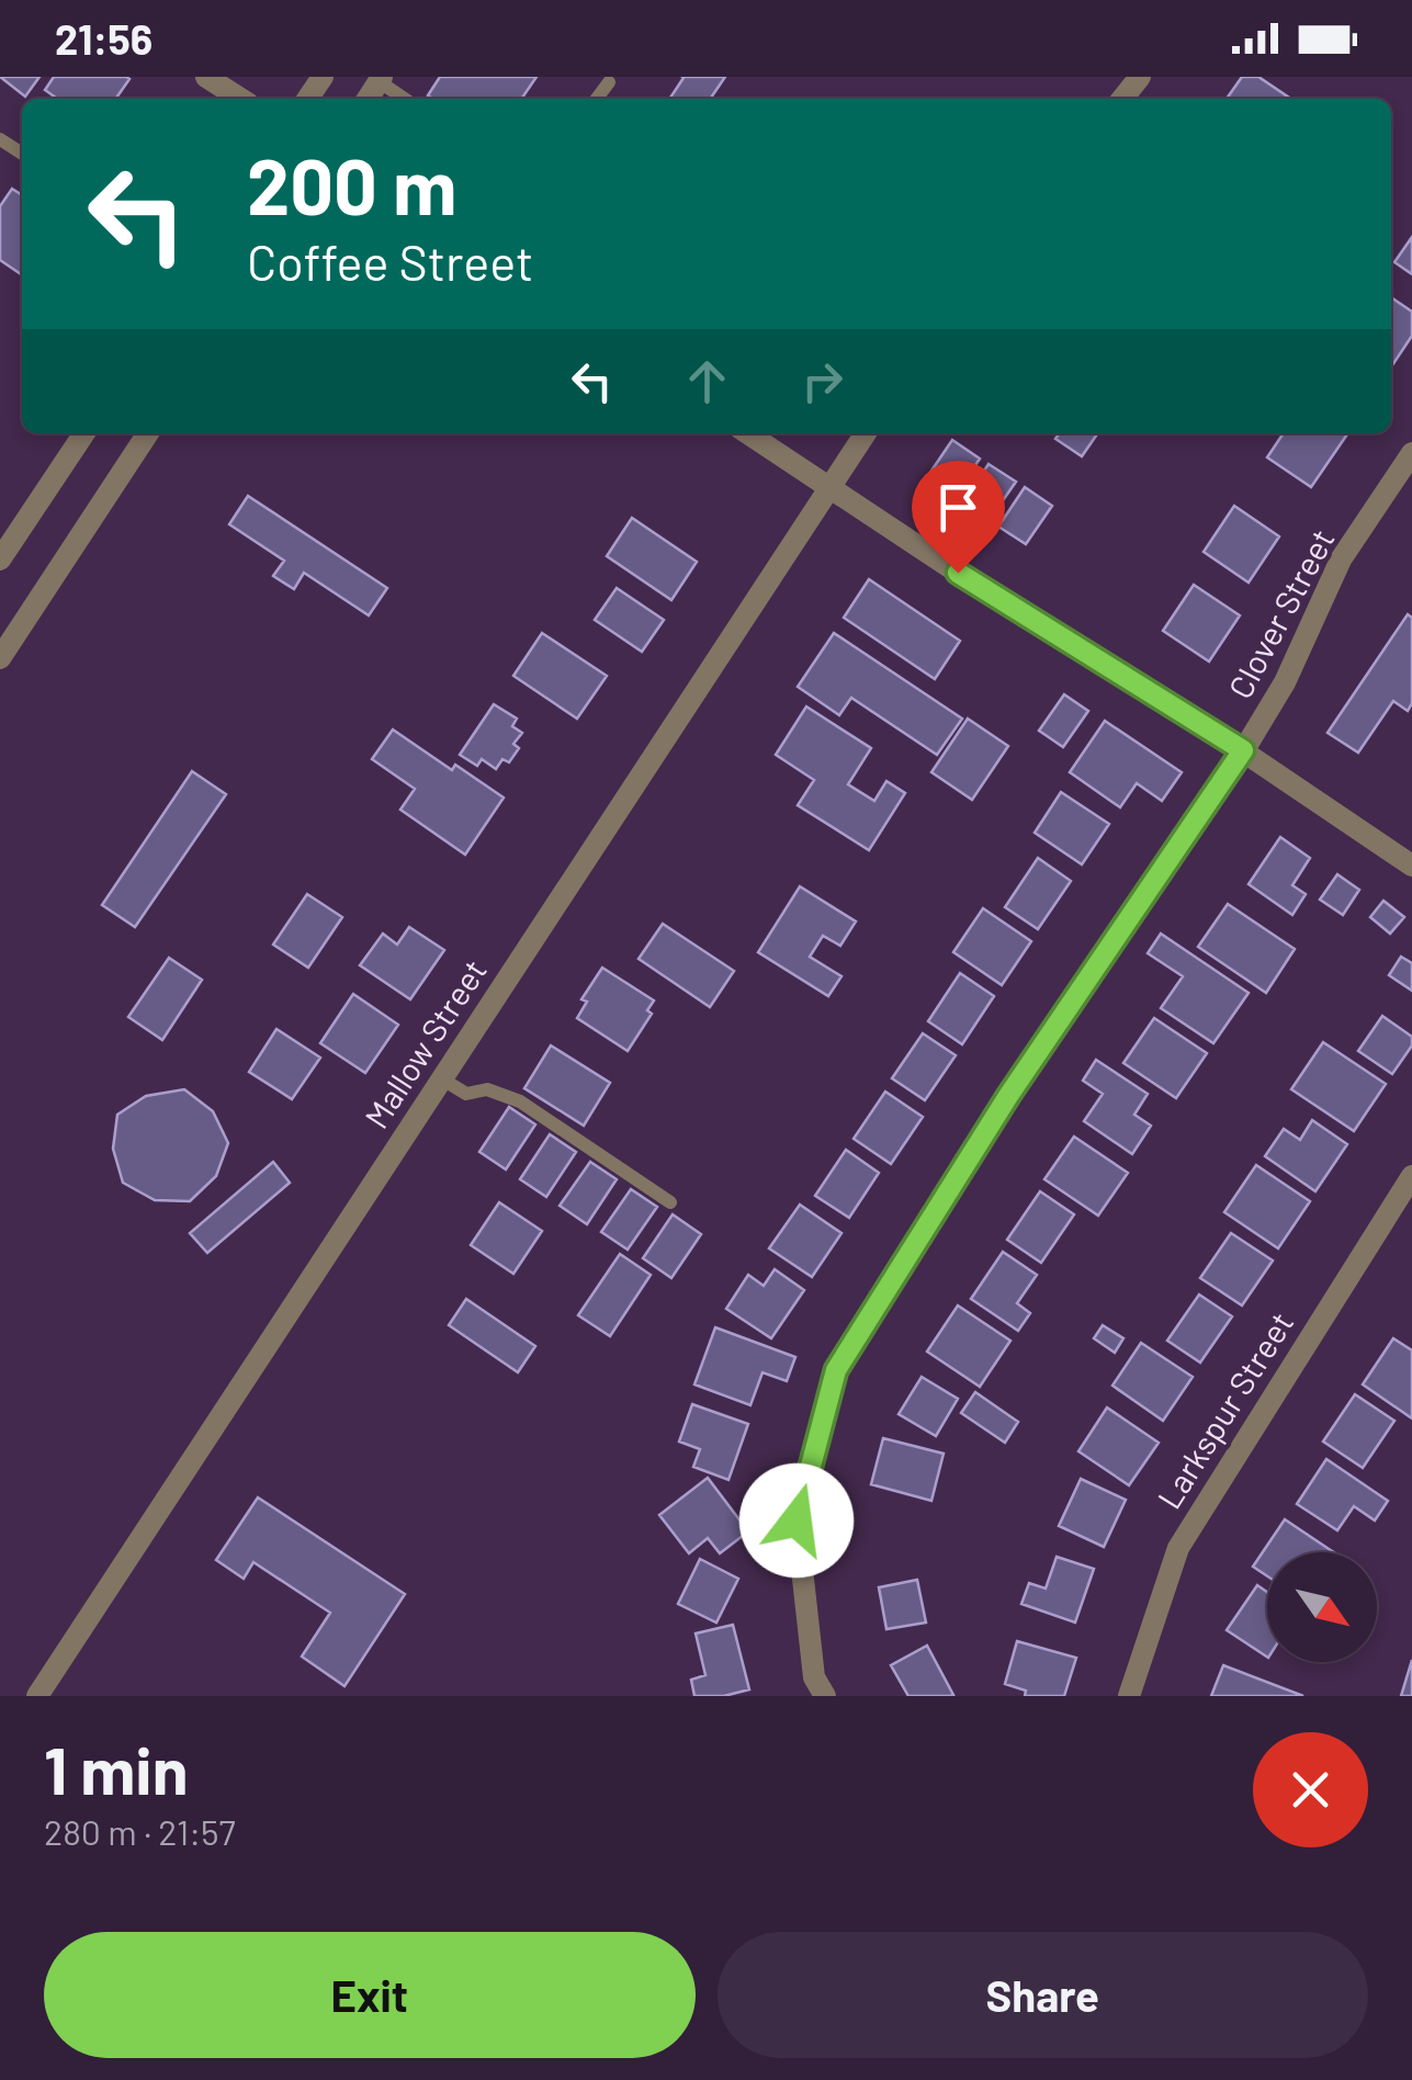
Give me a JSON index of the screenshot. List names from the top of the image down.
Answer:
{
  "streets": {
    "street": ["Clover Street", "Mallow Street", "Larkspur Street"]
  },
  "north": "bottom right",
  "page": {
    "status": "21:56",
    "turn": ["200 m", "Coffee Street"],
    "heading": ["1 min", "280 m · 21:57"],
    "buttons": ["Exit", "Share"]
  }
}
